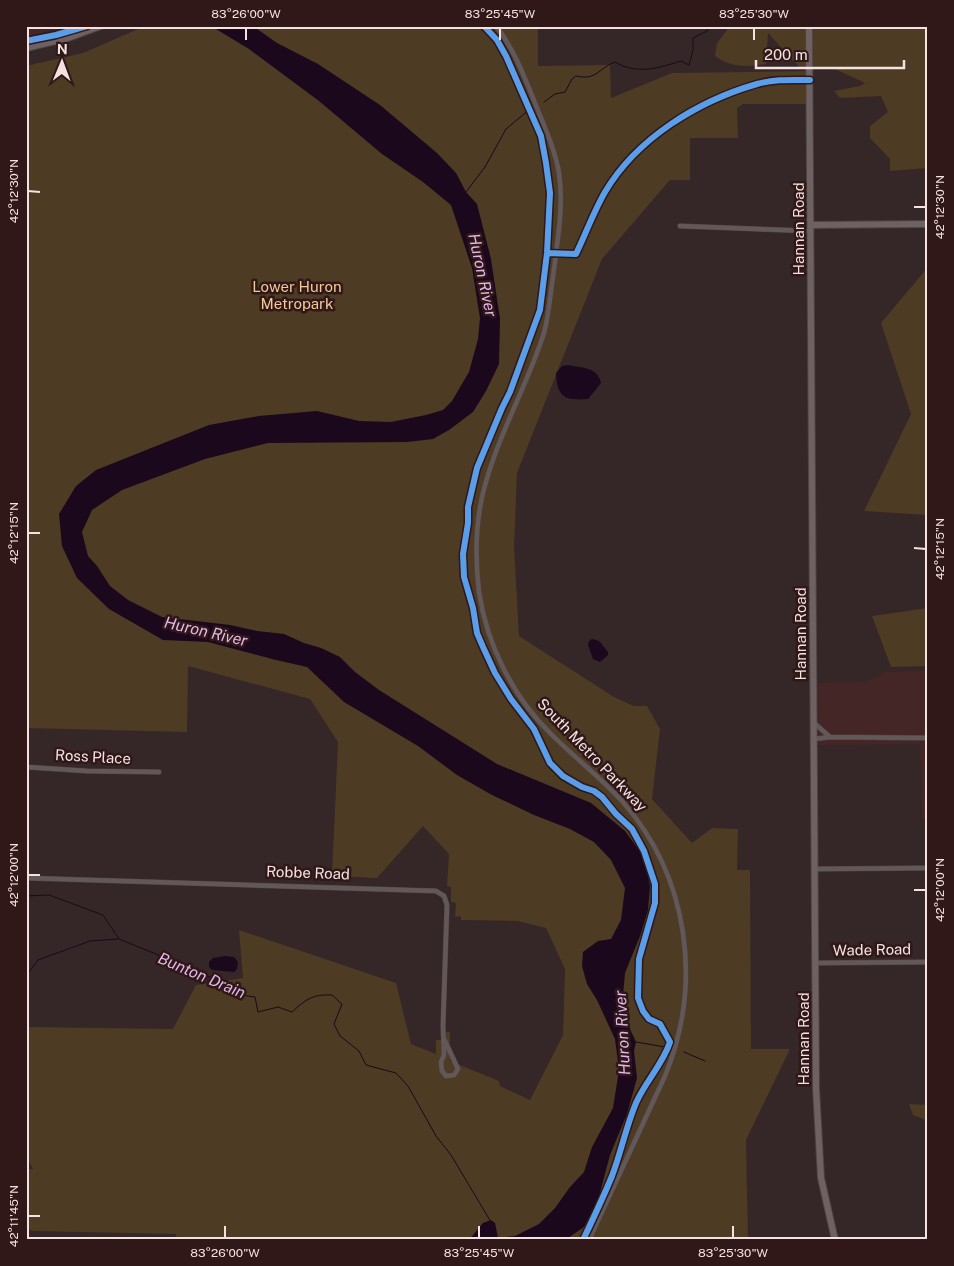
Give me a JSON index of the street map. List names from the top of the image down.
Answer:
{
  "streets": {
    "street": [
      "Hannan Road",
      "South Metro Parkway",
      "Ross Place",
      "Robbe Road",
      "Wade Road"
    ]
  },
  "crossings": [
    ["Hannan Road", "Wade Road"]
  ],
  "water": ["Huron River", "Bunton Drain"],
  "parks": ["Lower Huron Metropark"],
  "scale_bar": "200 m",
  "north": "top",
  "coordinates": [
    "83°26'00\"W",
    "83°25'45\"W",
    "83°25'30\"W",
    "42°12'30\"N",
    "42°12'15\"N",
    "42°12'00\"N",
    "42°11'45\"N"
  ]
}
